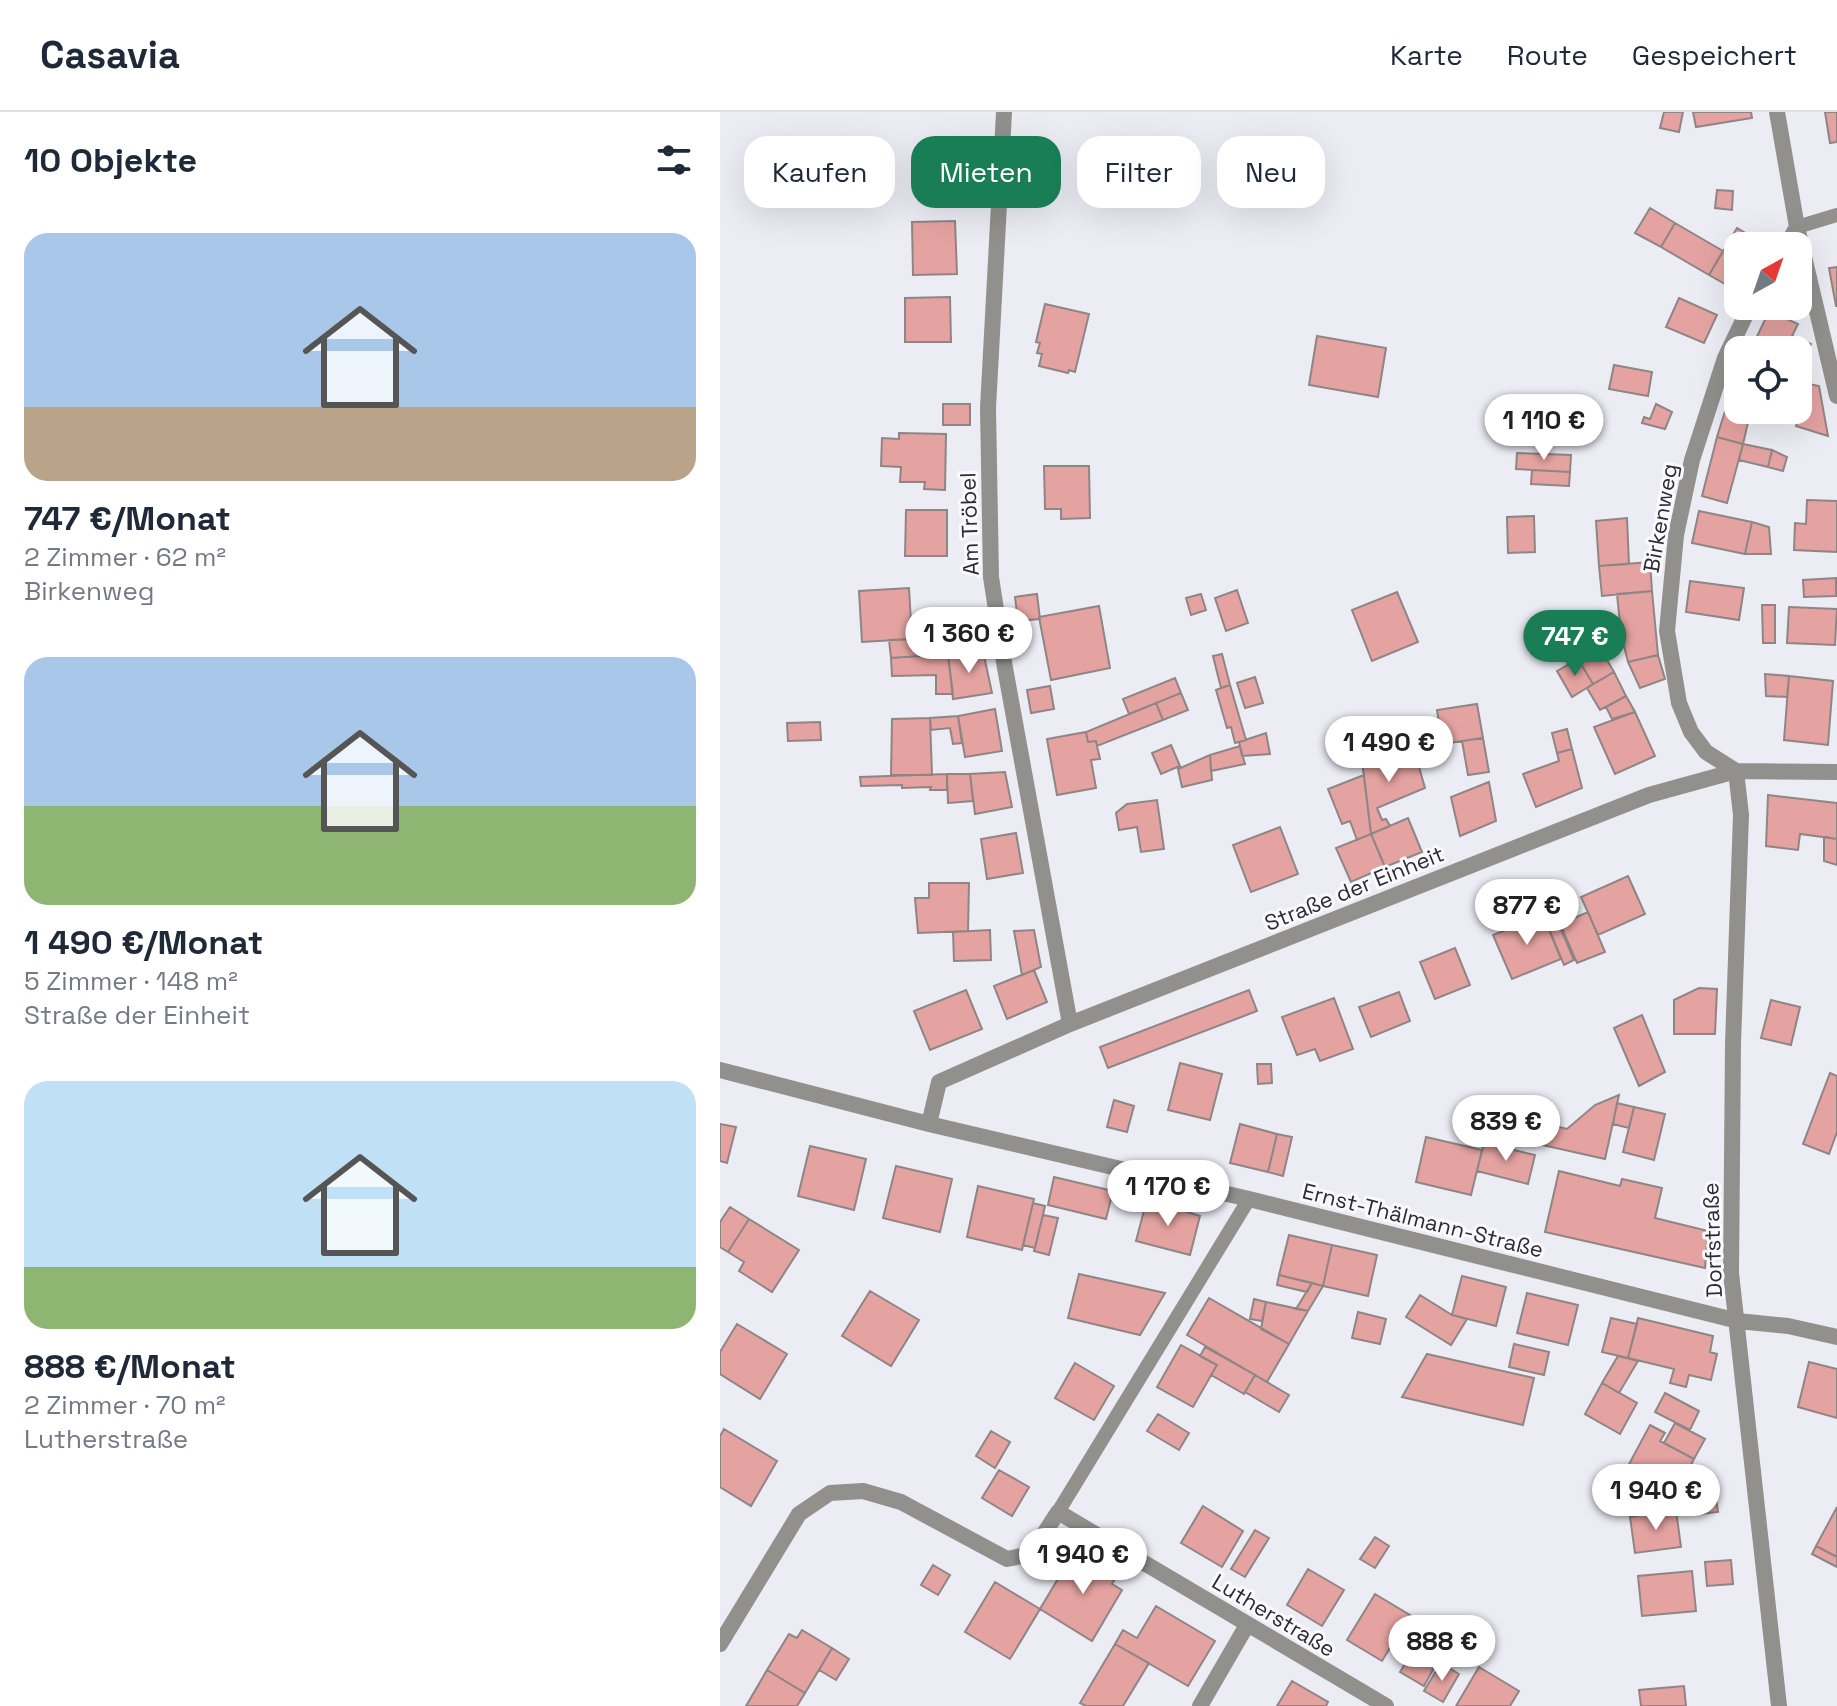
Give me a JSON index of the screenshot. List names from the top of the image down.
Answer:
{
  "streets": {
    "street": [
      "Birkenweg",
      "Am Tröbel",
      "Straße der Einheit",
      "Ernst-Thälmann-Straße",
      "Dorfstraße",
      "Lutherstraße"
    ]
  },
  "crossings": [
    ["Birkenweg", "Straße der Einheit"],
    ["Birkenweg", "Dorfstraße"],
    ["Am Tröbel", "Straße der Einheit"],
    ["Straße der Einheit", "Ernst-Thälmann-Straße"],
    ["Straße der Einheit", "Dorfstraße"],
    ["Ernst-Thälmann-Straße", "Dorfstraße"]
  ],
  "north": "top right",
  "page": {
    "header": "Casavia",
    "nav": ["Karte", "Route", "Gespeichert"],
    "heading": "10 Objekte",
    "chip": [
      "Kaufen",
      "Mieten",
      "Filter",
      "Neu"
    ],
    "list": [
      {
        "name": "747 €/Monat",
        "note": "2 Zimmer · 62 m² · Birkenweg"
      },
      {
        "name": "1 490 €/Monat",
        "note": "5 Zimmer · 148 m² · Straße der Einheit"
      },
      {
        "name": "888 €/Monat",
        "note": "2 Zimmer · 70 m² · Lutherstraße"
      }
    ],
    "price": [
      "1 110 €",
      "1 360 €",
      "747 €",
      "1 490 €",
      "877 €",
      "839 €",
      "1 170 €",
      "1 940 €",
      "1 940 €",
      "888 €"
    ]
  }
}
